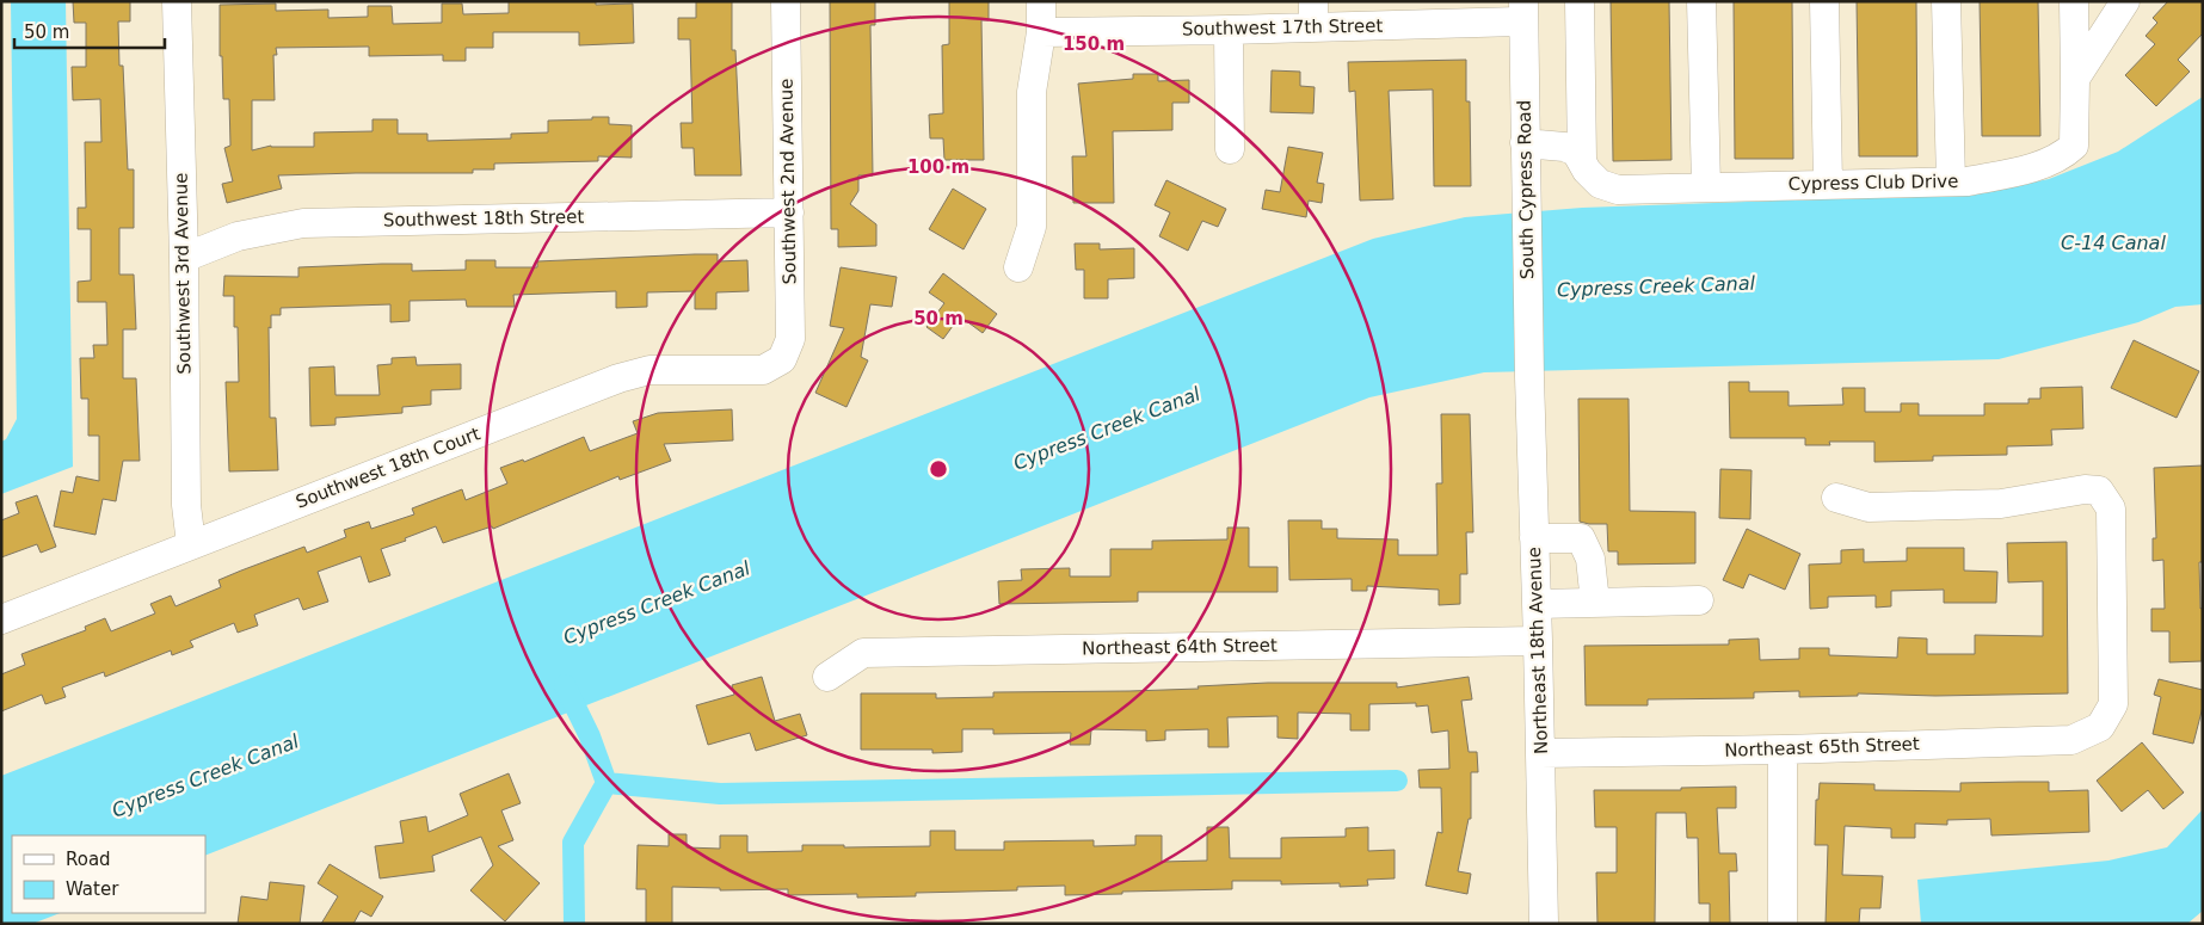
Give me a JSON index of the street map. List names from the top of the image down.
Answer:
{
  "streets": {
    "street": [
      "Southwest 17th Street",
      "Southwest 2nd Avenue",
      "Cypress Club Drive",
      "South Cypress Road",
      "Southwest 18th Street",
      "Southwest 3rd Avenue",
      "Southwest 18th Court",
      "Northeast 64th Street",
      "Northeast 18th Avenue",
      "Northeast 65th Street"
    ]
  },
  "crossings": [
    ["Southwest 17th Street", "South Cypress Road"],
    ["Southwest 2nd Avenue", "Southwest 18th Street"],
    ["Southwest 2nd Avenue", "Southwest 18th Court"],
    ["Cypress Club Drive", "South Cypress Road"],
    ["South Cypress Road", "Northeast 18th Avenue"],
    ["Southwest 18th Street", "Southwest 3rd Avenue"],
    ["Southwest 3rd Avenue", "Southwest 18th Court"],
    ["Northeast 64th Street", "Northeast 18th Avenue"],
    ["Northeast 18th Avenue", "Northeast 65th Street"]
  ],
  "water": ["C-14 Canal", "Cypress Creek Canal"],
  "legend": ["Road", "Water"],
  "scale_bar": "50 m",
  "rings": ["150 m", "100 m", "50 m"]
}
